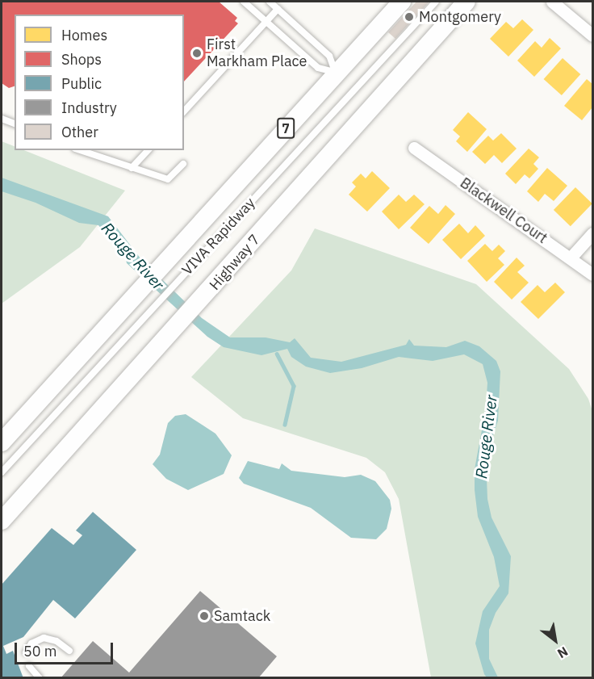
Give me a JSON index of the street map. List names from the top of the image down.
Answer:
{
  "streets": {
    "main road": ["7", "Highway 7"],
    "street": ["Blackwell Court"],
    "lane": ["VIVA Rapidway"]
  },
  "water": ["Rouge River"],
  "places": ["Montgomery", "First Markham Place", "Samtack"],
  "legend": [
    "Homes",
    "Shops",
    "Public",
    "Industry",
    "Other"
  ],
  "scale_bar": "50 m",
  "north": "bottom right"
}
